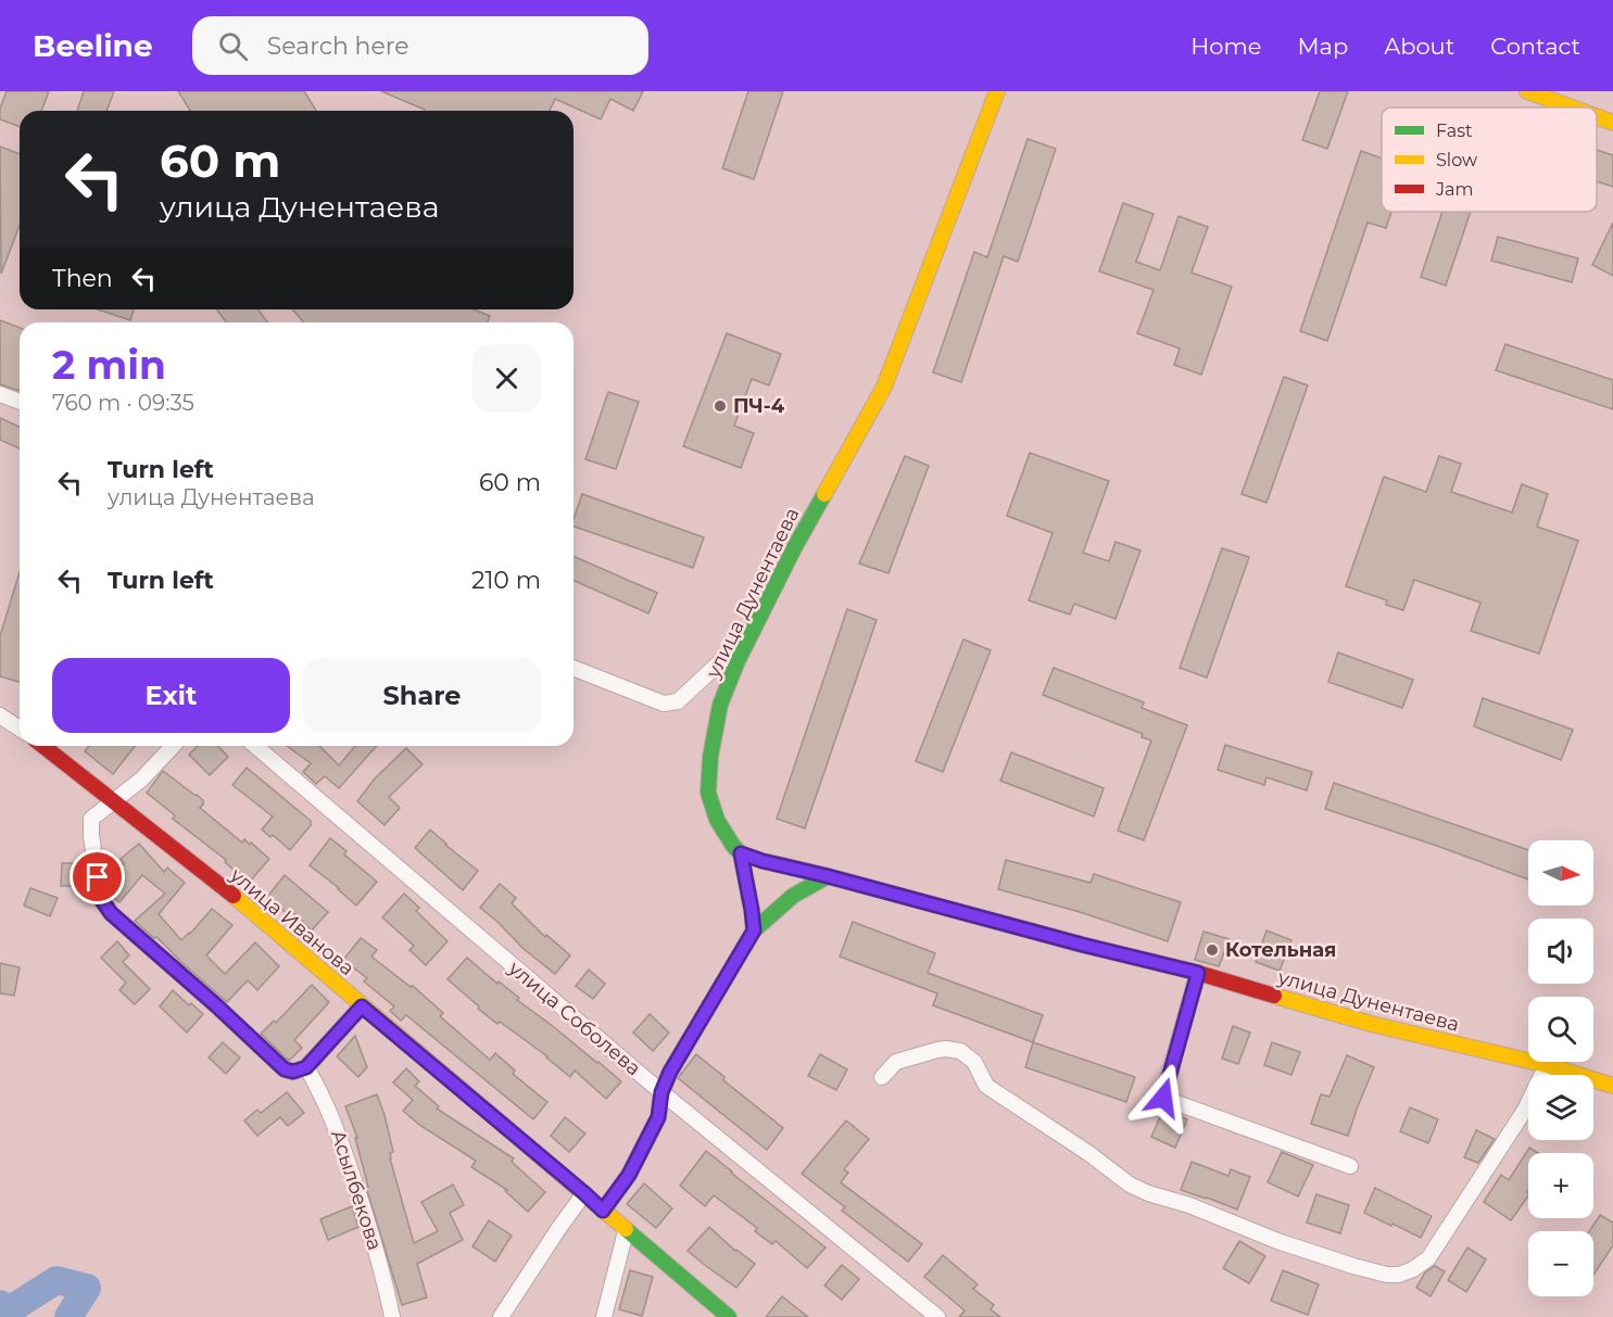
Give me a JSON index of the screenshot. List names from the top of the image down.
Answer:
{
  "streets": {
    "street": [
      "улица Дунентаева",
      "улица Иванова",
      "улица Соболева",
      "Асылбекова"
    ]
  },
  "places": ["ПЧ-4", "Котельная"],
  "legend": ["Fast", "Slow", "Jam"],
  "north": "right",
  "page": {
    "header": "Beeline",
    "search": "Search here",
    "nav": [
      "Home",
      "Map",
      "About",
      "Contact"
    ],
    "turn": ["60 m", "улица Дунентаева"],
    "then": "Then",
    "heading": ["2 min", "760 m · 09:35"],
    "list": [
      {
        "name": "Turn left",
        "note": "улица Дунентаева",
        "value": "60 m"
      },
      {
        "name": "Turn left",
        "value": "210 m"
      }
    ],
    "buttons": ["Exit", "Share"],
    "map_buttons": ["+", "−"]
  }
}
